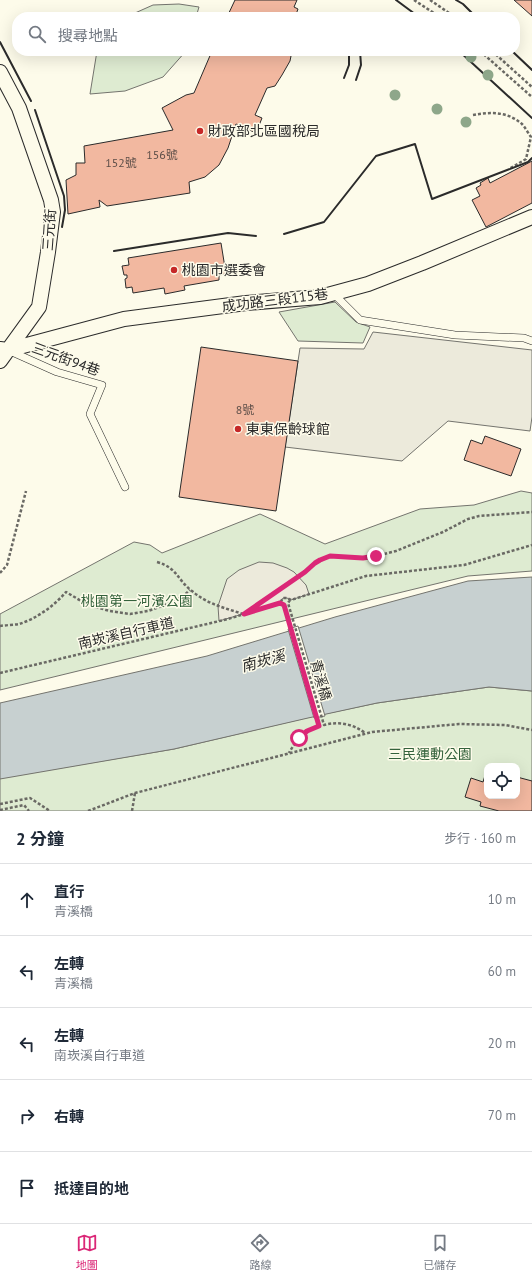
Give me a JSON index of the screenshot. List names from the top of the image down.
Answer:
{
  "streets": {
    "street": ["三元街", "成功路三段115巷"],
    "lane": ["三元街94巷"],
    "path": ["南崁溪自行車道", "青溪橋"]
  },
  "crossings": [
    ["三元街", "成功路三段115巷"],
    ["三元街", "三元街94巷"],
    ["成功路三段115巷", "三元街94巷"],
    ["南崁溪自行車道", "青溪橋"]
  ],
  "water": ["南崁溪"],
  "parks": ["桃園第一河濱公園", "三民運動公園"],
  "places": ["財政部北區國稅局", "桃園市選委會", "東東保齡球館"],
  "house_numbers": ["156號", "152號", "8號"],
  "page": {
    "search": "搜尋地點",
    "heading": ["2 分鐘", "步行 · 160 m"],
    "list": [
      ["直行", "青溪橋", "10 m"],
      ["左轉", "青溪橋", "60 m"],
      ["左轉", "南崁溪自行車道", "20 m"],
      ["右轉", "70 m"],
      "抵達目的地"
    ],
    "nav": ["地圖", "路線", "已儲存"]
  }
}
